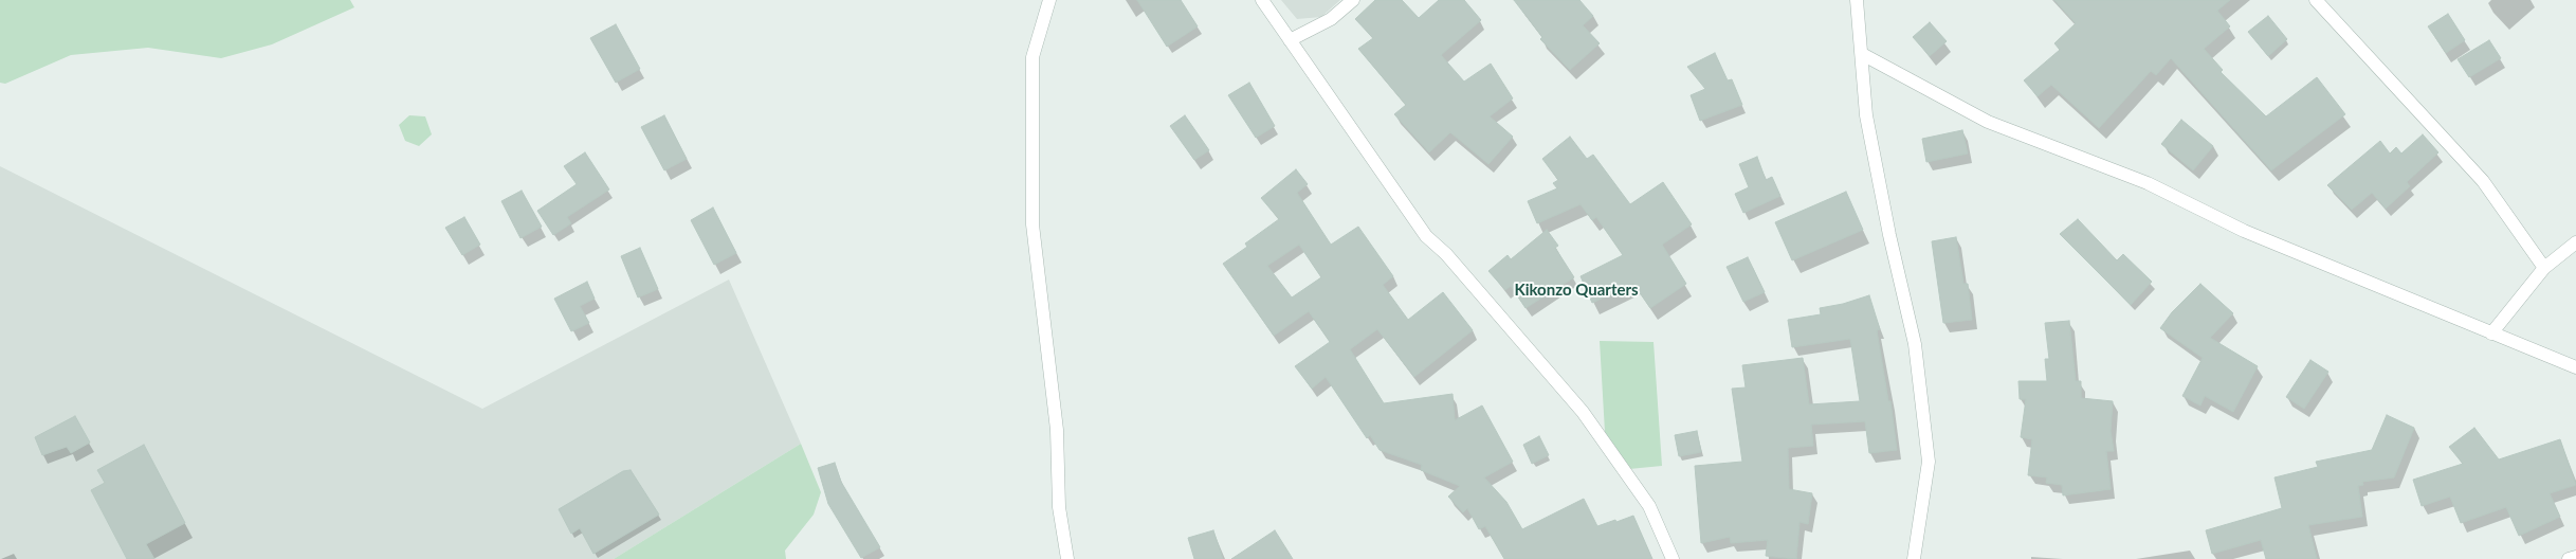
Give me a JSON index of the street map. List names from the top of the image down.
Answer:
{
  "districts": ["Kikonzo Quarters"]
}
